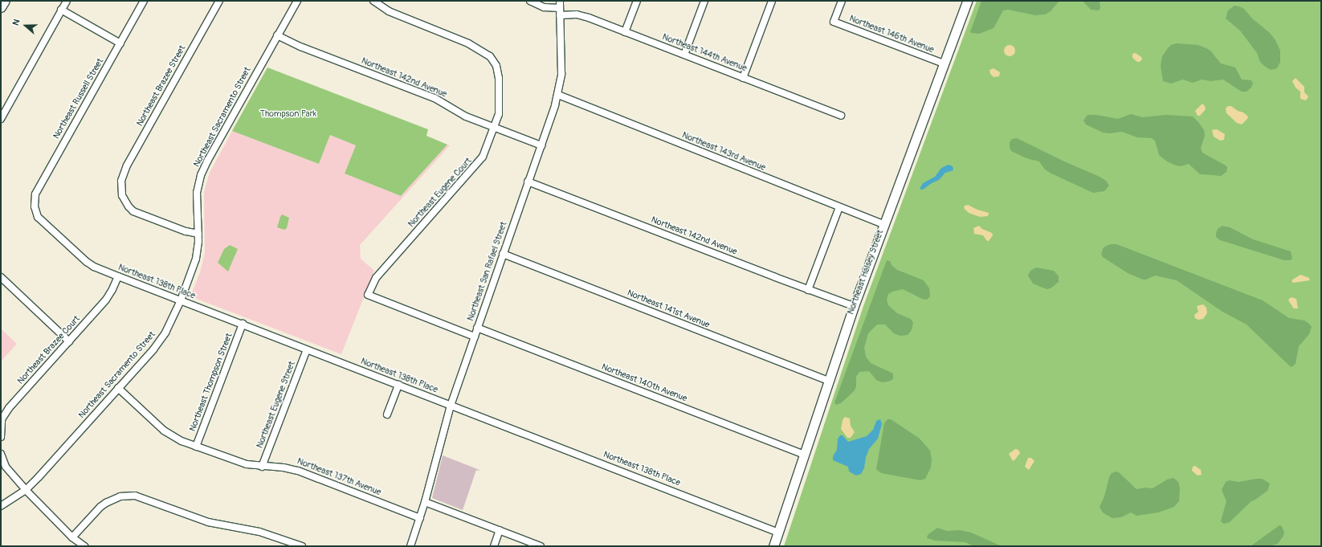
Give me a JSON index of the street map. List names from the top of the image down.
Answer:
{
  "streets": {
    "main road": ["Northeast Halsey Street"],
    "street": [
      "Northeast 146th Avenue",
      "Northeast 144th Avenue",
      "Northeast 142nd Avenue",
      "Northeast Brazee Street",
      "Northeast Russell Street",
      "Northeast Sacramento Street",
      "Northeast 143rd Avenue",
      "Northeast Eugene Court",
      "Northeast San Rafael Street",
      "Northeast 138th Place",
      "Northeast 141st Avenue",
      "Northeast Brazee Court",
      "Northeast Thompson Street",
      "Northeast 140th Avenue",
      "Northeast Eugene Street",
      "Northeast 137th Avenue"
    ]
  },
  "crossings": [
    ["Northeast 146th Avenue", "Northeast Halsey Street"],
    ["Northeast 144th Avenue", "Northeast San Rafael Street"],
    ["Northeast 142nd Avenue", "Northeast Sacramento Street"],
    ["Northeast 142nd Avenue", "Northeast Eugene Court"],
    ["Northeast 142nd Avenue", "Northeast San Rafael Street"],
    ["Northeast 142nd Avenue", "Northeast Halsey Street"],
    ["Northeast Brazee Street", "Northeast Sacramento Street"],
    ["Northeast Russell Street", "Northeast 138th Place"],
    ["Northeast Sacramento Street", "Northeast 138th Place"],
    ["Northeast Sacramento Street", "Northeast 137th Avenue"],
    ["Northeast 143rd Avenue", "Northeast San Rafael Street"],
    ["Northeast 143rd Avenue", "Northeast Halsey Street"],
    ["Northeast Eugene Court", "Northeast San Rafael Street"],
    ["Northeast San Rafael Street", "Northeast 138th Place"],
    ["Northeast San Rafael Street", "Northeast 141st Avenue"],
    ["Northeast San Rafael Street", "Northeast 140th Avenue"],
    ["Northeast San Rafael Street", "Northeast 137th Avenue"],
    ["Northeast Halsey Street", "Northeast 138th Place"],
    ["Northeast Halsey Street", "Northeast 141st Avenue"],
    ["Northeast Halsey Street", "Northeast 140th Avenue"],
    ["Northeast 138th Place", "Northeast Brazee Court"],
    ["Northeast 138th Place", "Northeast Thompson Street"],
    ["Northeast 138th Place", "Northeast Eugene Street"],
    ["Northeast Thompson Street", "Northeast 137th Avenue"],
    ["Northeast Eugene Street", "Northeast 137th Avenue"]
  ],
  "parks": ["Thompson Park"],
  "north": "left"
}
